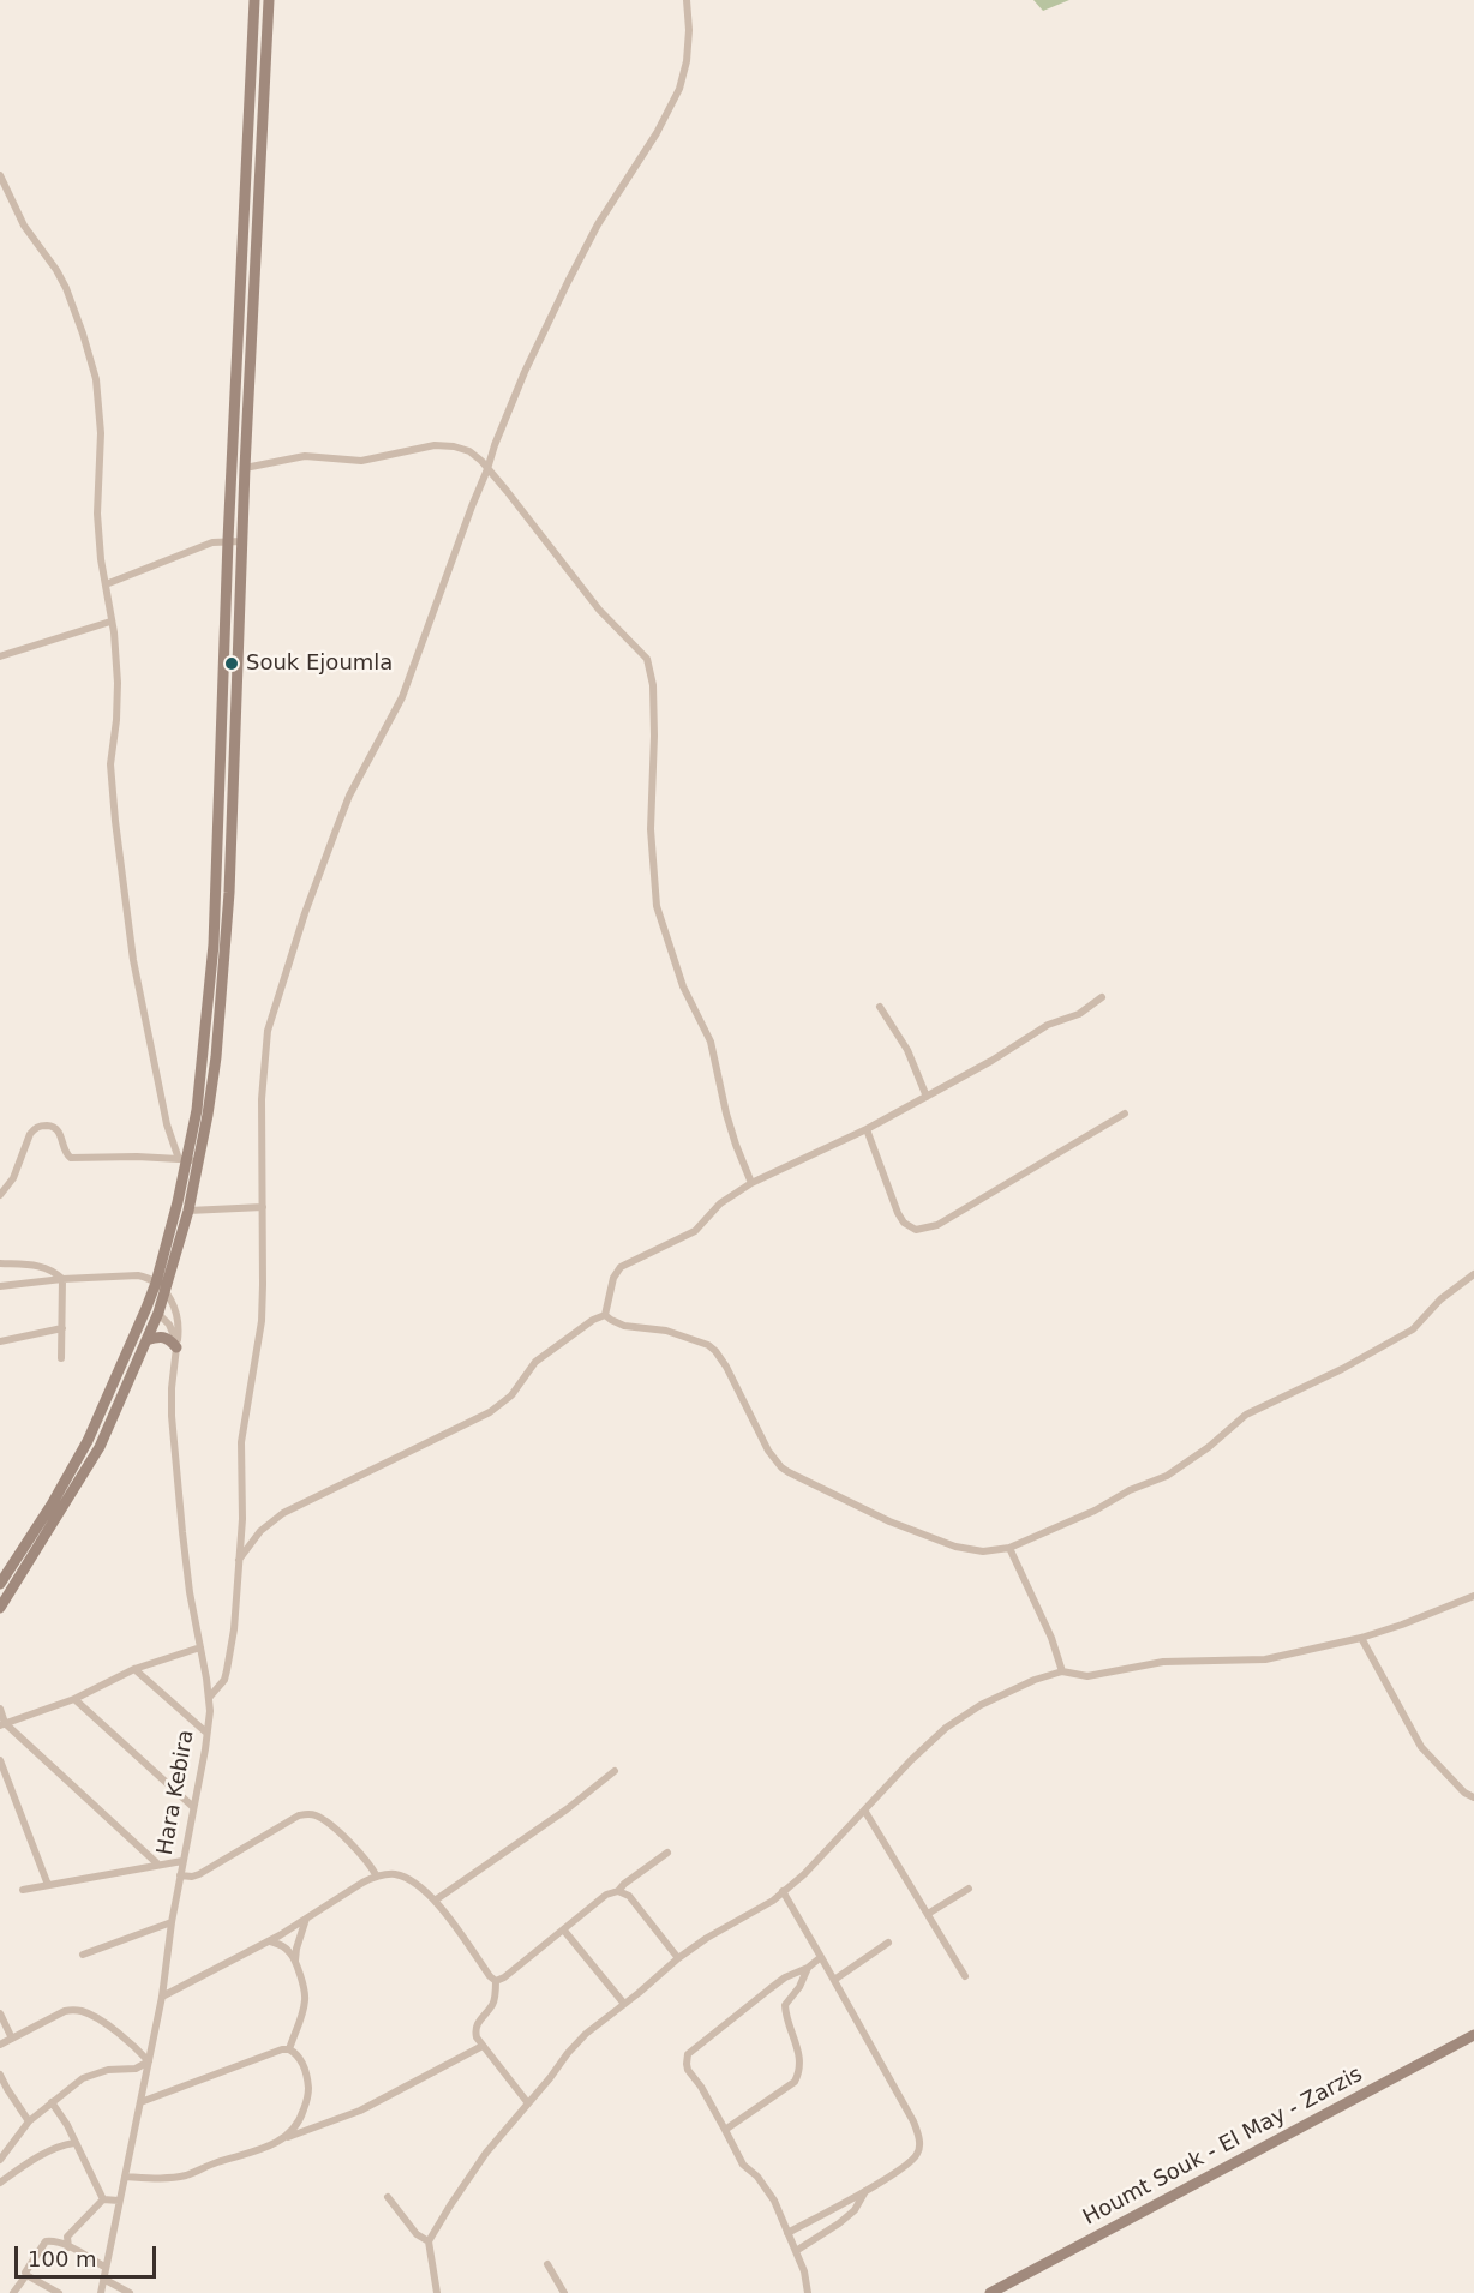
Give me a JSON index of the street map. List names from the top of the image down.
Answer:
{
  "streets": {
    "main road": ["Houmt Souk - El May - Zarzis"],
    "street": ["Hara Kebira"]
  },
  "places": ["Souk Ejoumla"],
  "scale_bar": "100 m"
}
